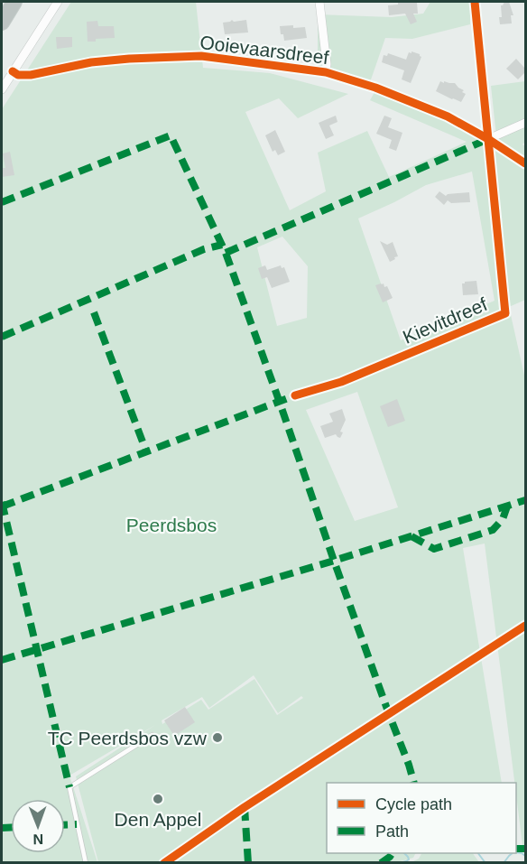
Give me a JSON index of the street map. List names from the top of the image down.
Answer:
{
  "streets": {
    "street": ["Ooievaarsdreef", "Kievitdreef"]
  },
  "crossings": [
    ["Ooievaarsdreef", "Kievitdreef"]
  ],
  "parks": ["Peerdsbos"],
  "places": ["TC Peerdsbos vzw", "Den Appel"],
  "legend": ["Cycle path", "Path"],
  "north": "bottom"
}
